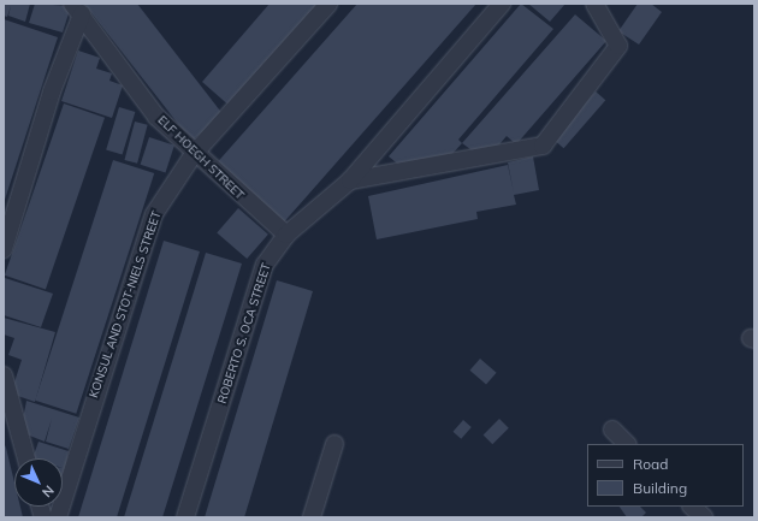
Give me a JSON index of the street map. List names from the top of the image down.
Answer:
{
  "streets": {
    "street": ["ELF HOEGH STREET", "KONSUL AND STOT-NIELS STREET", "ROBERTO S. OCA STREET"]
  },
  "crossings": [
    ["ELF HOEGH STREET", "KONSUL AND STOT-NIELS STREET"],
    ["ELF HOEGH STREET", "ROBERTO S. OCA STREET"]
  ],
  "legend": ["Road", "Building"],
  "north": "bottom right"
}
